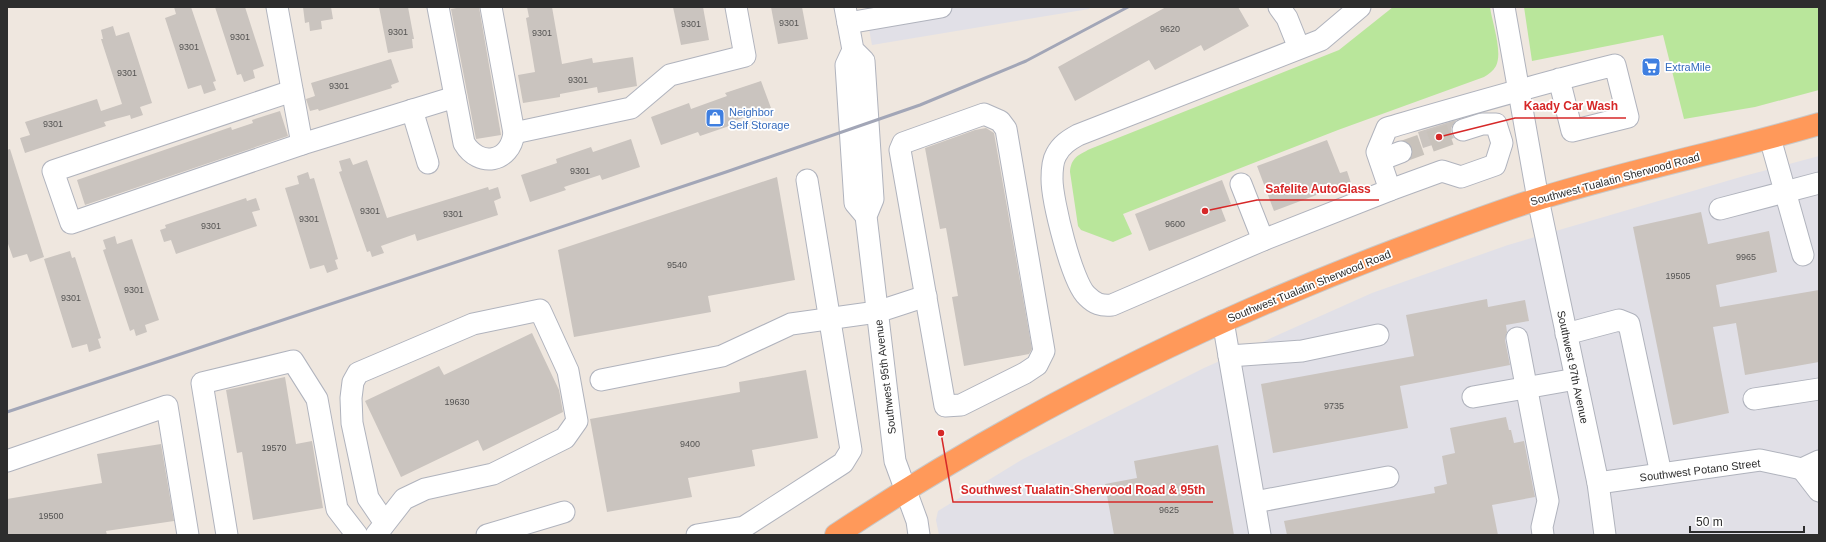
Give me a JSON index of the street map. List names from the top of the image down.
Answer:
{
  "streets": {
    "highway": ["Southwest Tualatin Sherwood Road"],
    "street": ["Southwest 97th Avenue", "Southwest 95th Avenue", "Southwest Potano Street"]
  },
  "crossings": [
    ["Southwest Tualatin Sherwood Road", "Southwest 97th Avenue"],
    ["Southwest Tualatin Sherwood Road", "Southwest 95th Avenue"],
    ["Southwest 97th Avenue", "Southwest Potano Street"]
  ],
  "places": {
    "supermarket": ["ExtraMile"],
    "shop": ["Neighbor Self Storage"],
    "other": ["Kaady Car Wash", "Safelite AutoGlass", "Southwest Tualatin-Sherwood Road & 95th"]
  },
  "house_numbers": [
    "9301",
    "9301",
    "9620",
    "9301",
    "9301",
    "9301",
    "9301",
    "9301",
    "9301",
    "9301",
    "9301",
    "9301",
    "9301",
    "9301",
    "9301",
    "9600",
    "9301",
    "9965",
    "9540",
    "19505",
    "9301",
    "9301",
    "19630",
    "9735",
    "9400",
    "19570",
    "9625",
    "19500"
  ],
  "scale_bar": "50 m"
}
